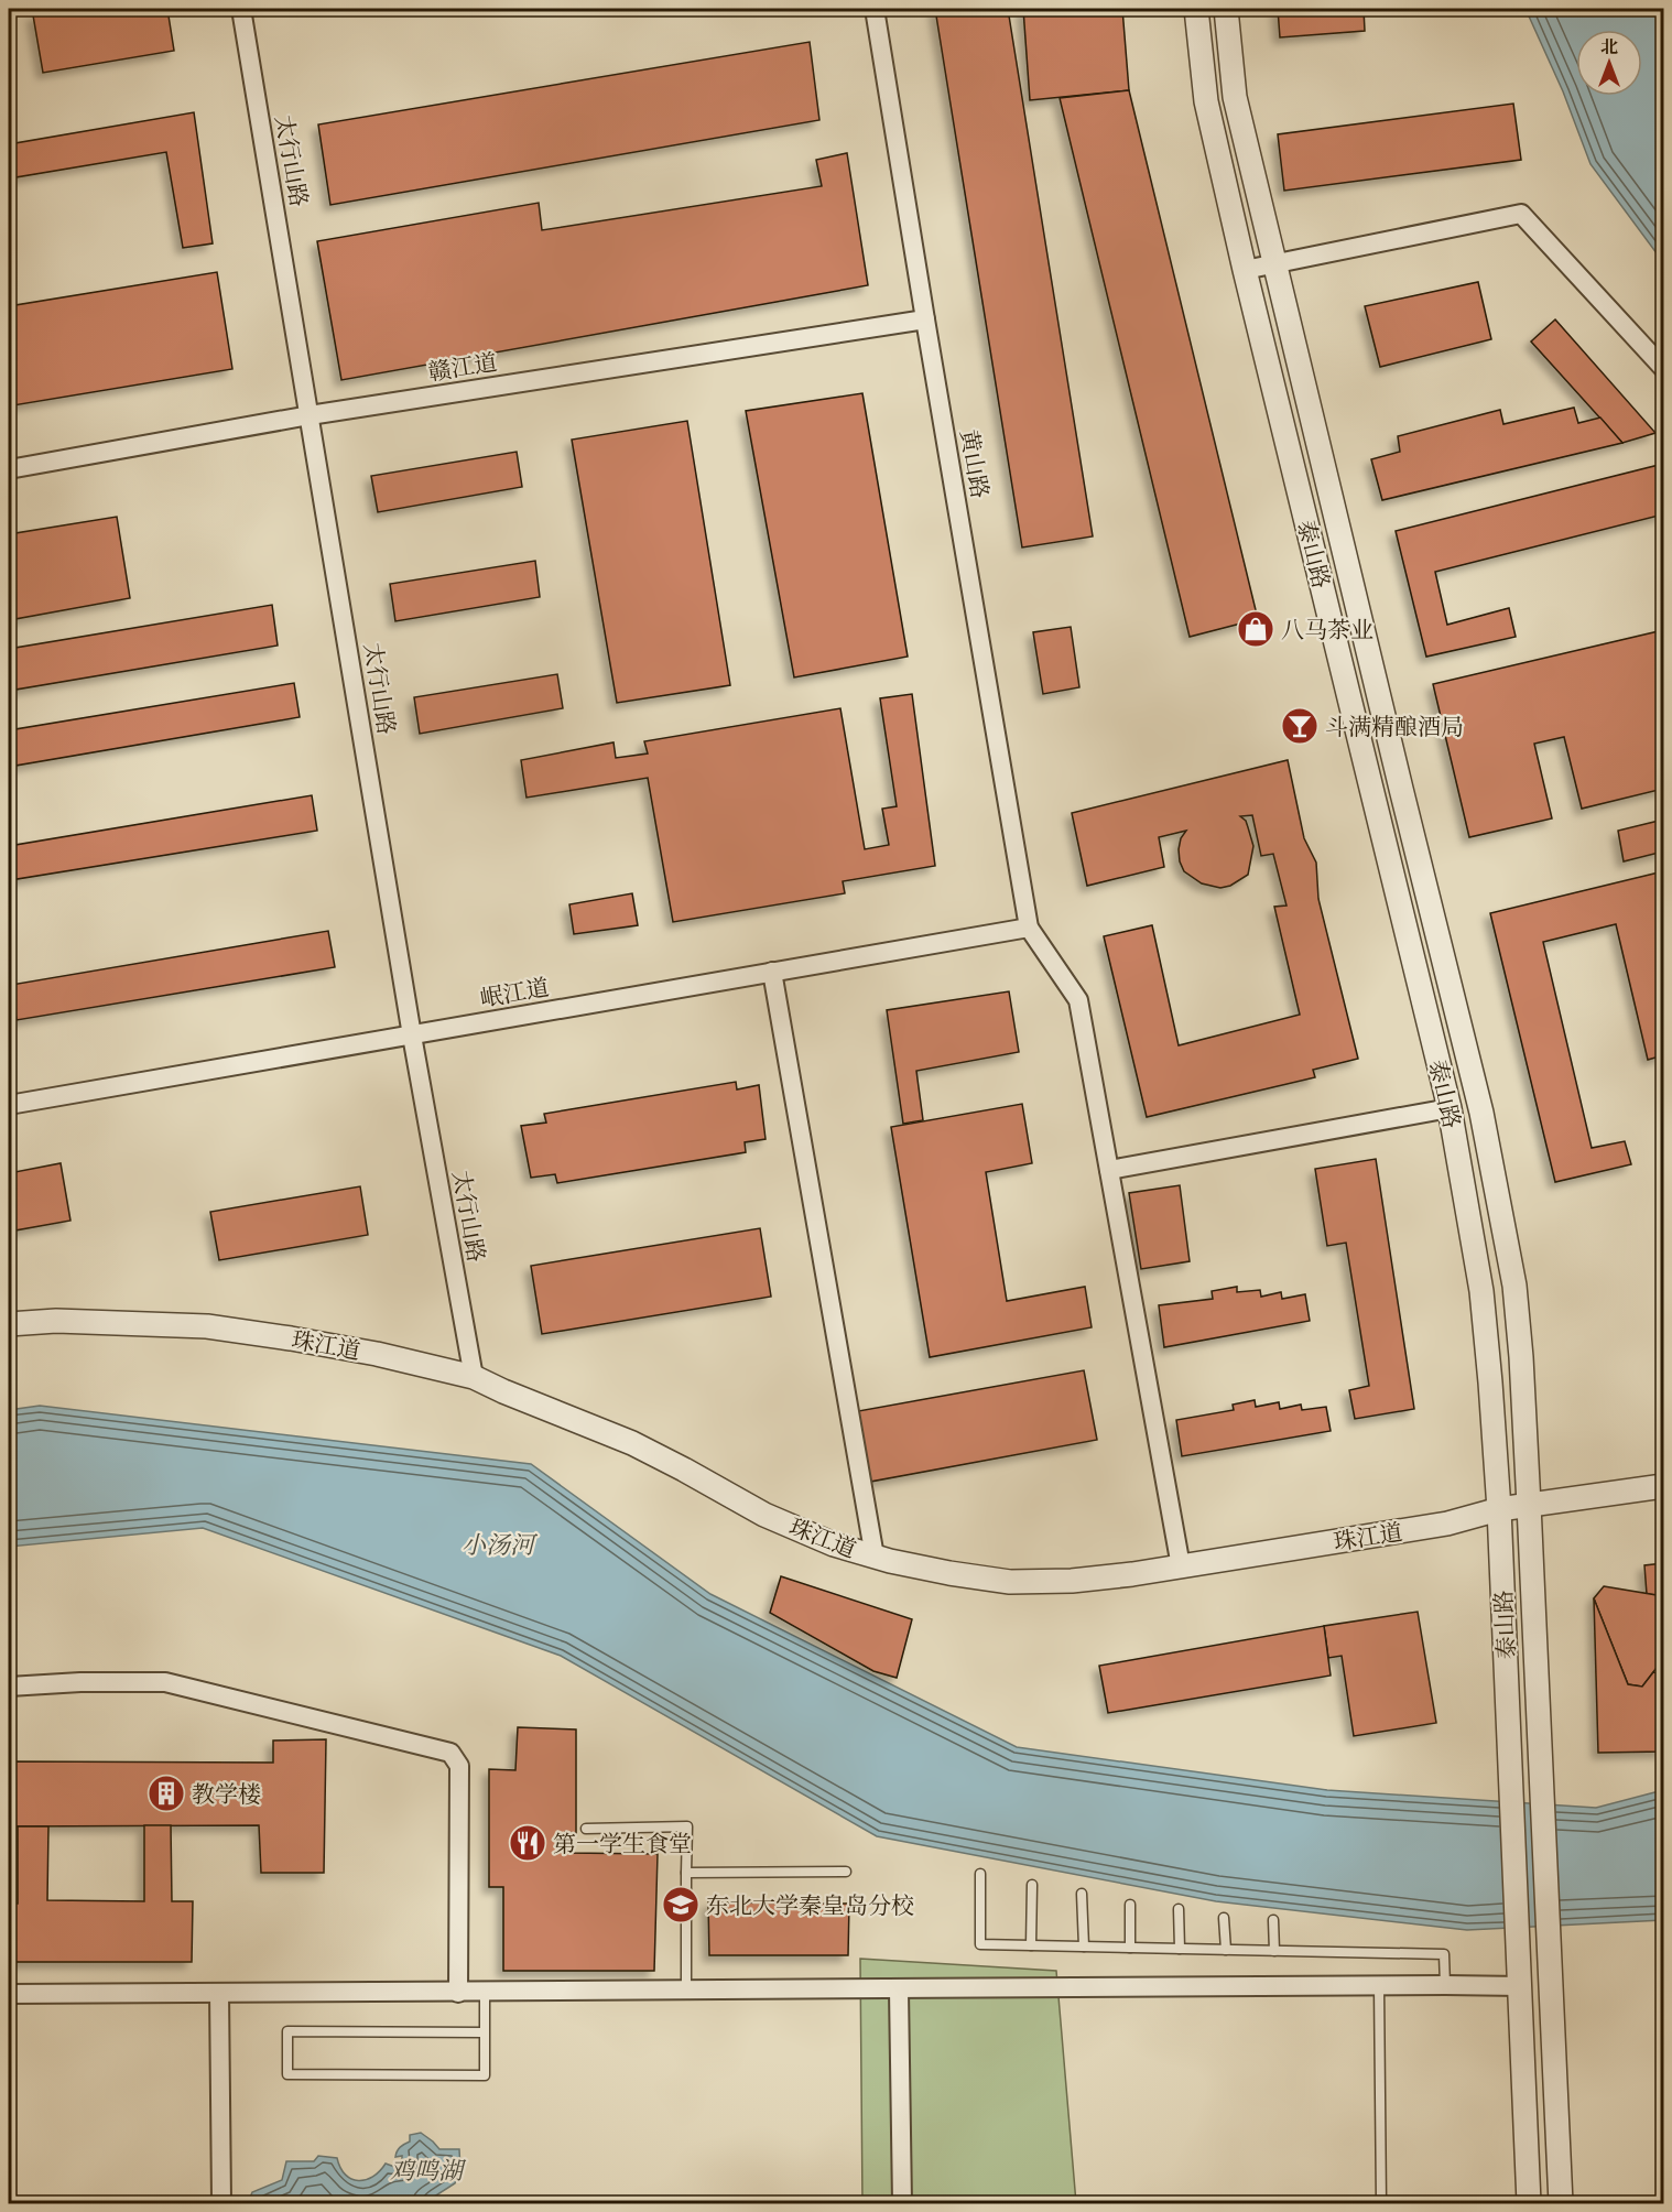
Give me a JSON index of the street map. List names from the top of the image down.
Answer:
{
  "streets": {
    "street": [
      "太行山路",
      "赣江道",
      "黄山路",
      "泰山路",
      "岷江道",
      "珠江道"
    ]
  },
  "crossings": [
    ["太行山路", "赣江道"],
    ["太行山路", "岷江道"],
    ["太行山路", "珠江道"],
    ["赣江道", "黄山路"],
    ["黄山路", "岷江道"],
    ["泰山路", "珠江道"]
  ],
  "water": ["小汤河", "鸡鸣湖"],
  "places": {
    "shop": ["八马茶业"],
    "bar": ["斗满精酿酒局"],
    "building": ["教学楼"],
    "restaurant": ["第一学生食堂"],
    "school or university": ["东北大学秦皇岛分校"]
  },
  "north": "top"
}
